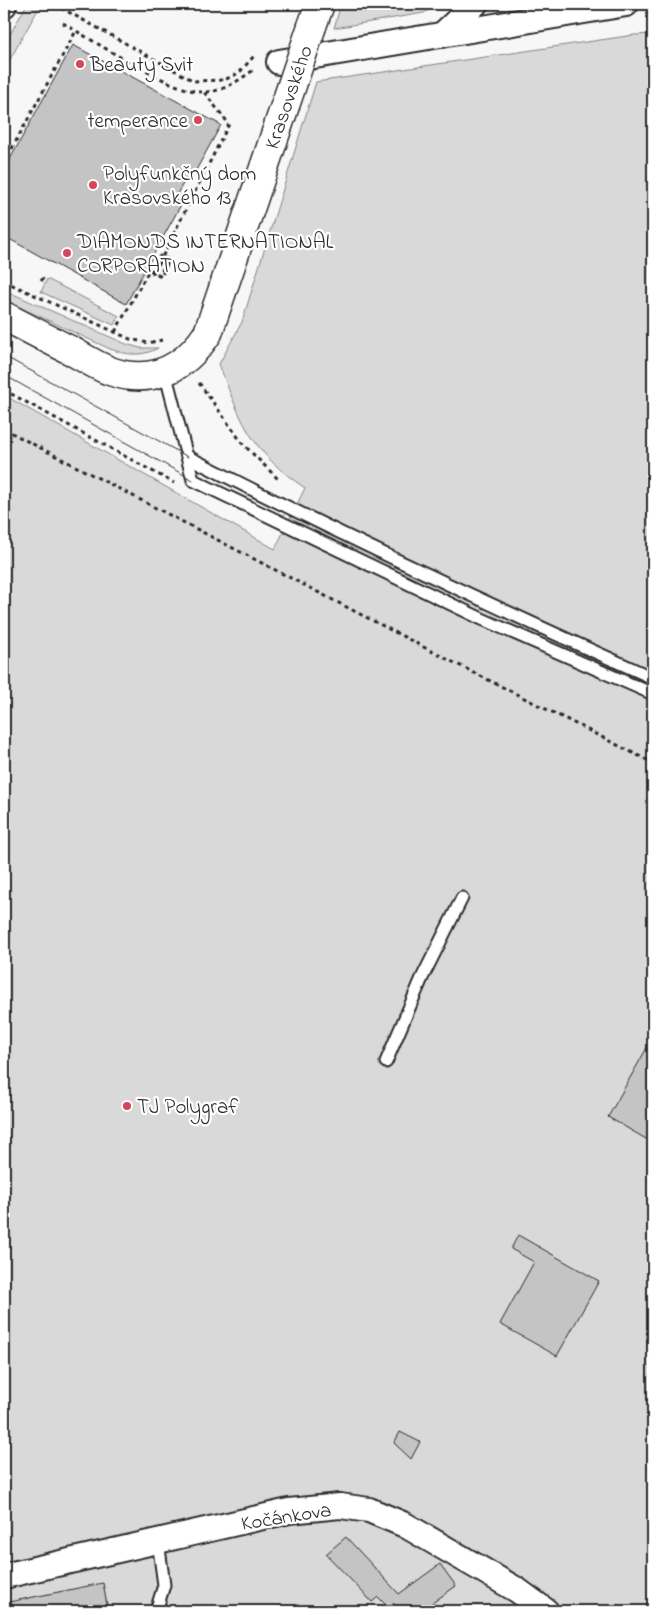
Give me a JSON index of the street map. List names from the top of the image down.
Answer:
{
  "streets": {
    "street": ["Krasovského", "Kočánkova"]
  },
  "places": [
    "Beauty Svit",
    "temperance",
    "Polyfunkčný dom Krasovského 13",
    "DIAMONDS INTERNATIONAL CORPORATION",
    "TJ Polygraf"
  ]
}
